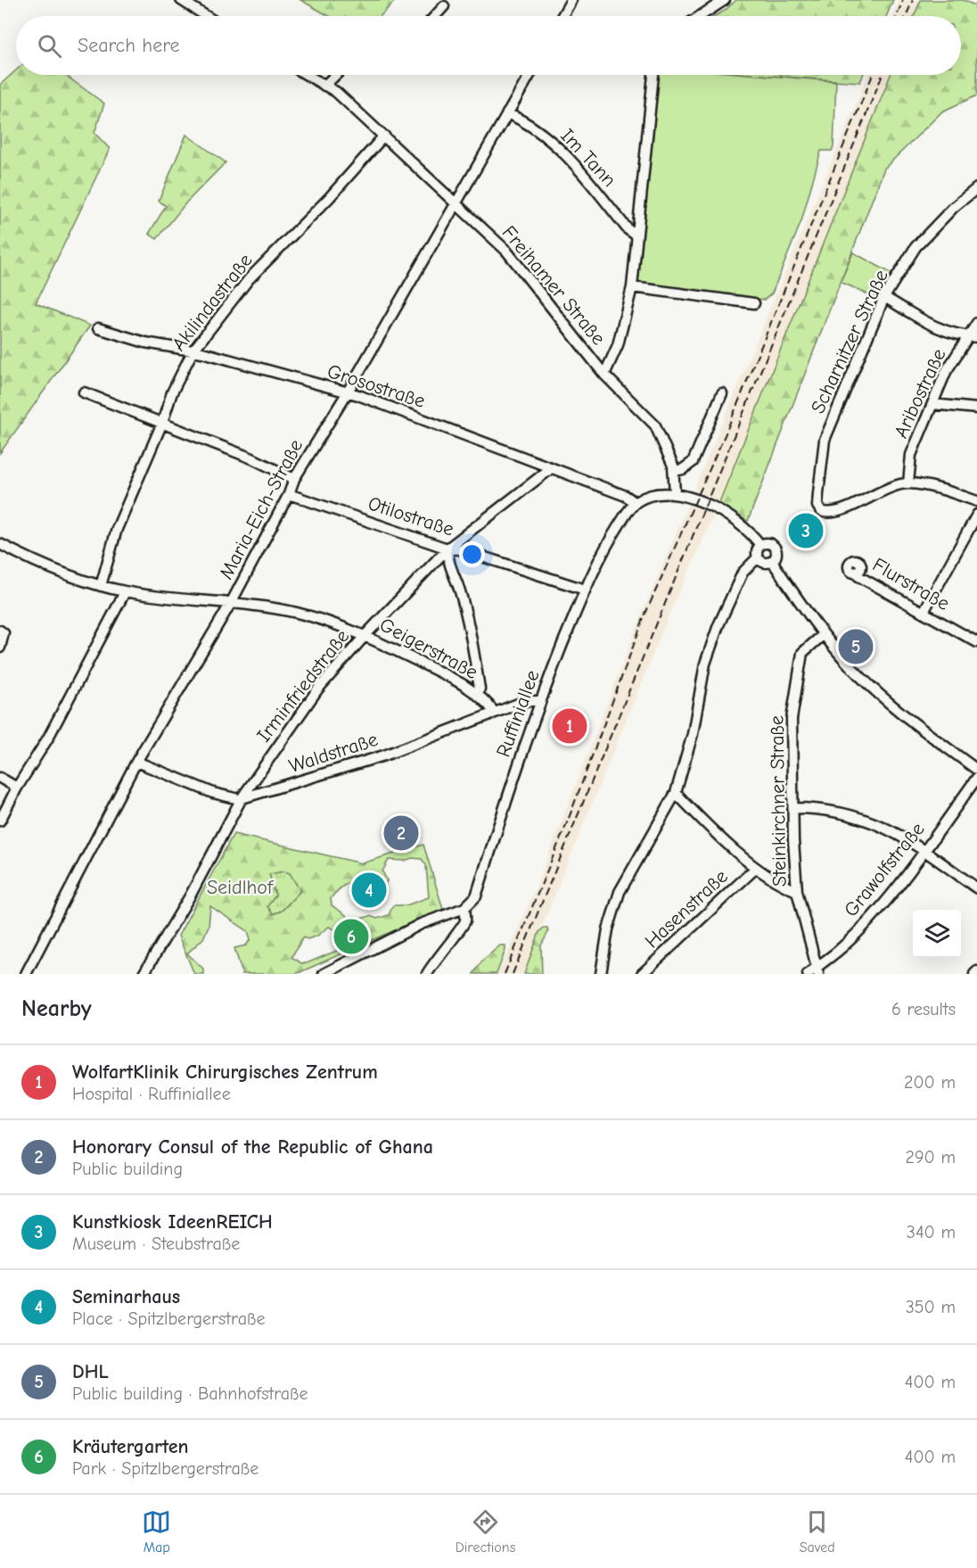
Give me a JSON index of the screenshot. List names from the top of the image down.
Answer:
{
  "streets": {
    "street": [
      "Im Tann",
      "Freihamer Straße",
      "Akilindastraße",
      "Scharnitzer Straße",
      "Grosostraße",
      "Aribostraße",
      "Maria-Eich-Straße",
      "Otilostraße",
      "Flurstraße",
      "Geigerstraße",
      "Irminfriedstraße",
      "Ruffiniallee",
      "Waldstraße",
      "Steinkirchner Straße",
      "Grawolfstraße",
      "Hasenstraße"
    ]
  },
  "crossings": [
    ["Im Tann", "Maria-Eich-Straße"],
    ["Freihamer Straße", "Akilindastraße"],
    ["Freihamer Straße", "Maria-Eich-Straße"],
    ["Akilindastraße", "Grosostraße"],
    ["Akilindastraße", "Geigerstraße"],
    ["Scharnitzer Straße", "Aribostraße"],
    ["Grosostraße", "Maria-Eich-Straße"],
    ["Grosostraße", "Irminfriedstraße"],
    ["Grosostraße", "Ruffiniallee"],
    ["Maria-Eich-Straße", "Otilostraße"],
    ["Maria-Eich-Straße", "Geigerstraße"],
    ["Maria-Eich-Straße", "Waldstraße"],
    ["Otilostraße", "Irminfriedstraße"],
    ["Otilostraße", "Ruffiniallee"],
    ["Geigerstraße", "Irminfriedstraße"],
    ["Geigerstraße", "Waldstraße"],
    ["Irminfriedstraße", "Waldstraße"],
    ["Ruffiniallee", "Waldstraße"],
    ["Steinkirchner Straße", "Grawolfstraße"]
  ],
  "parks": ["Seidlhof"],
  "page": {
    "search": "Search here",
    "pins": [
      "3",
      "5",
      "1",
      "2",
      "4",
      "6"
    ],
    "heading": ["Nearby", "6 results"],
    "list": [
      {
        "mark": "1",
        "name": "WolfartKlinik Chirurgisches Zentrum",
        "note": "Hospital · Ruffiniallee",
        "value": "200 m"
      },
      {
        "mark": "2",
        "name": "Honorary Consul of the Republic of Ghana",
        "note": "Public building",
        "value": "290 m"
      },
      {
        "mark": "3",
        "name": "Kunstkiosk IdeenREICH",
        "note": "Museum · Steubstraße",
        "value": "340 m"
      },
      {
        "mark": "4",
        "name": "Seminarhaus",
        "note": "Place · Spitzlbergerstraße",
        "value": "350 m"
      },
      {
        "mark": "5",
        "name": "DHL",
        "note": "Public building · Bahnhofstraße",
        "value": "400 m"
      },
      {
        "mark": "6",
        "name": "Kräutergarten",
        "note": "Park · Spitzlbergerstraße",
        "value": "400 m"
      }
    ],
    "nav": ["Map", "Directions", "Saved"]
  }
}
